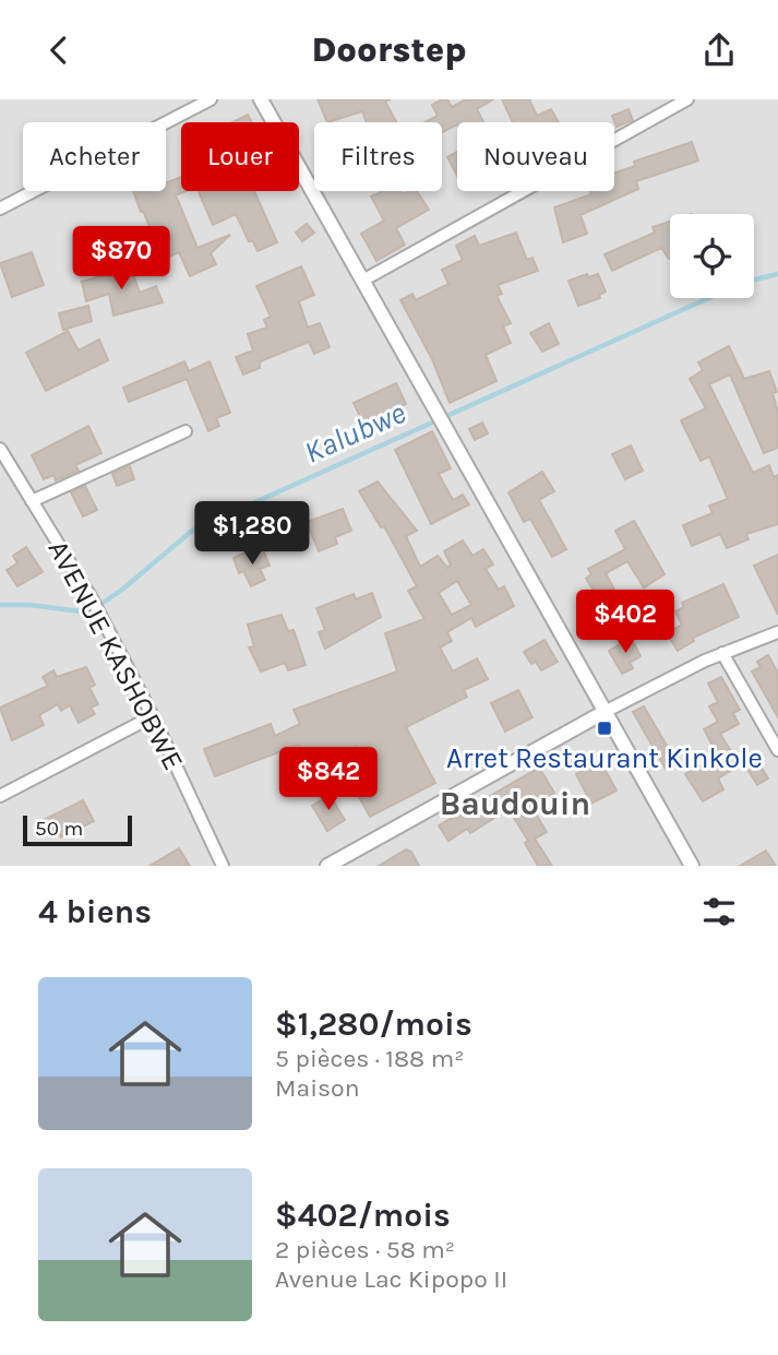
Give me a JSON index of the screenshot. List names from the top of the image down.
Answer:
{
  "streets": {
    "street": ["AVENUE KASHOBWE"]
  },
  "districts": ["Baudouin"],
  "water": ["Kalubwe"],
  "places": {
    "transit": ["Arret Restaurant Kinkole"]
  },
  "scale_bar": "50 m",
  "page": {
    "header": "Doorstep",
    "chip": [
      "Acheter",
      "Louer",
      "Filtres",
      "Nouveau"
    ],
    "price": [
      "$870",
      "$1,280",
      "$402",
      "$842"
    ],
    "scale": "50 m",
    "heading": "4 biens",
    "list": [
      {
        "name": "$1,280/mois",
        "note": "5 pièces · 188 m² · Maison"
      },
      {
        "name": "$402/mois",
        "note": "2 pièces · 58 m² · Avenue Lac Kipopo II"
      }
    ]
  }
}
